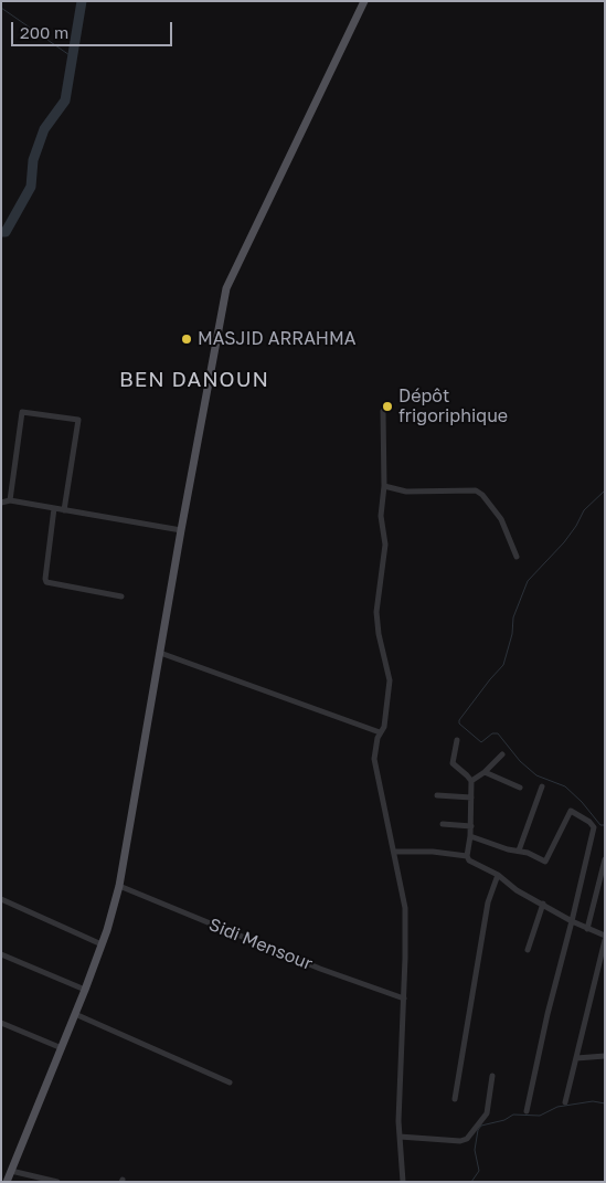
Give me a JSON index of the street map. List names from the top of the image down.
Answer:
{
  "streets": {
    "street": ["Sidi Mensour"]
  },
  "districts": ["BEN DANOUN"],
  "places": ["MASJID ARRAHMA", "Dépôt frigoriphique"],
  "scale_bar": "200 m"
}
